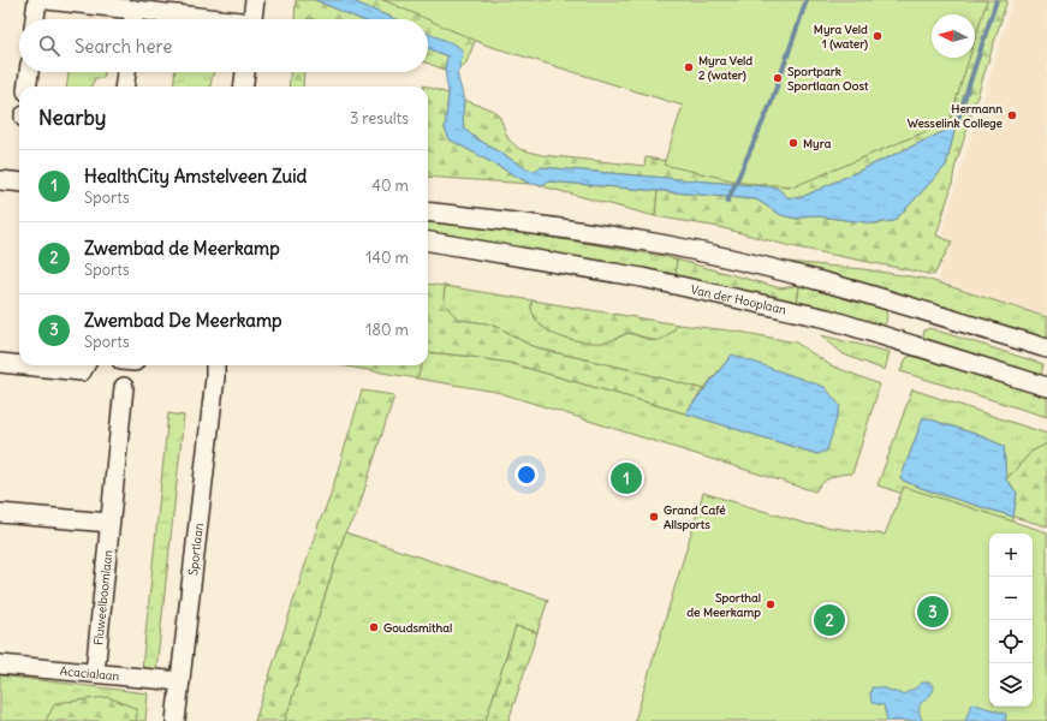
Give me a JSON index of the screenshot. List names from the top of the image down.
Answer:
{
  "streets": {
    "street": [
      "Van der Hooplaan",
      "Sportlaan",
      "Fluweelboomlaan",
      "Acacialaan"
    ]
  },
  "crossings": [
    ["Sportlaan", "Acacialaan"],
    ["Fluweelboomlaan", "Acacialaan"]
  ],
  "places": [
    "Myra Veld 1 (water)",
    "Myra Veld 2 (water)",
    "Sportpark Sportlaan Oost",
    "Hermann Wesselink College",
    "Myra",
    "Grand Café Allsports",
    "Sporthal de Meerkamp",
    "Goudsmithal"
  ],
  "north": "left",
  "page": {
    "search": "Search here",
    "heading": ["Nearby", "3 results"],
    "list": [
      {
        "mark": "1",
        "name": "HealthCity Amstelveen Zuid",
        "note": "Sports",
        "value": "40 m"
      },
      {
        "mark": "2",
        "name": "Zwembad de Meerkamp",
        "note": "Sports",
        "value": "140 m"
      },
      {
        "mark": "3",
        "name": "Zwembad De Meerkamp",
        "note": "Sports",
        "value": "180 m"
      }
    ],
    "pins": ["1", "3", "2"],
    "map_buttons": ["+", "−"]
  }
}
